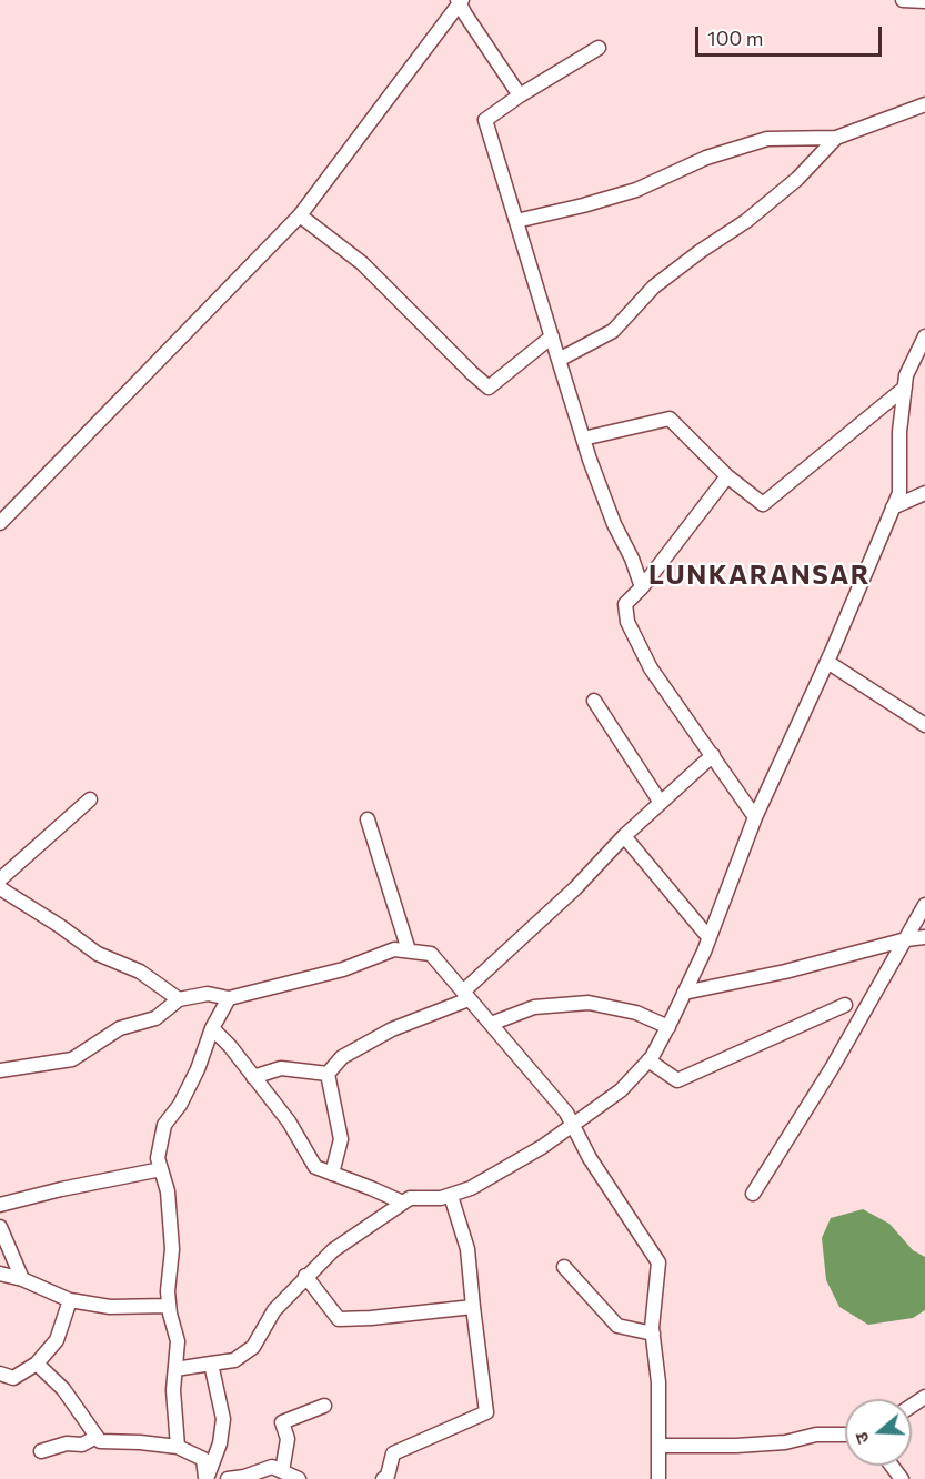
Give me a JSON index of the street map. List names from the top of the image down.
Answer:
{
  "districts": ["LUNKARANSAR"],
  "scale_bar": "100 m",
  "north": "left"
}
